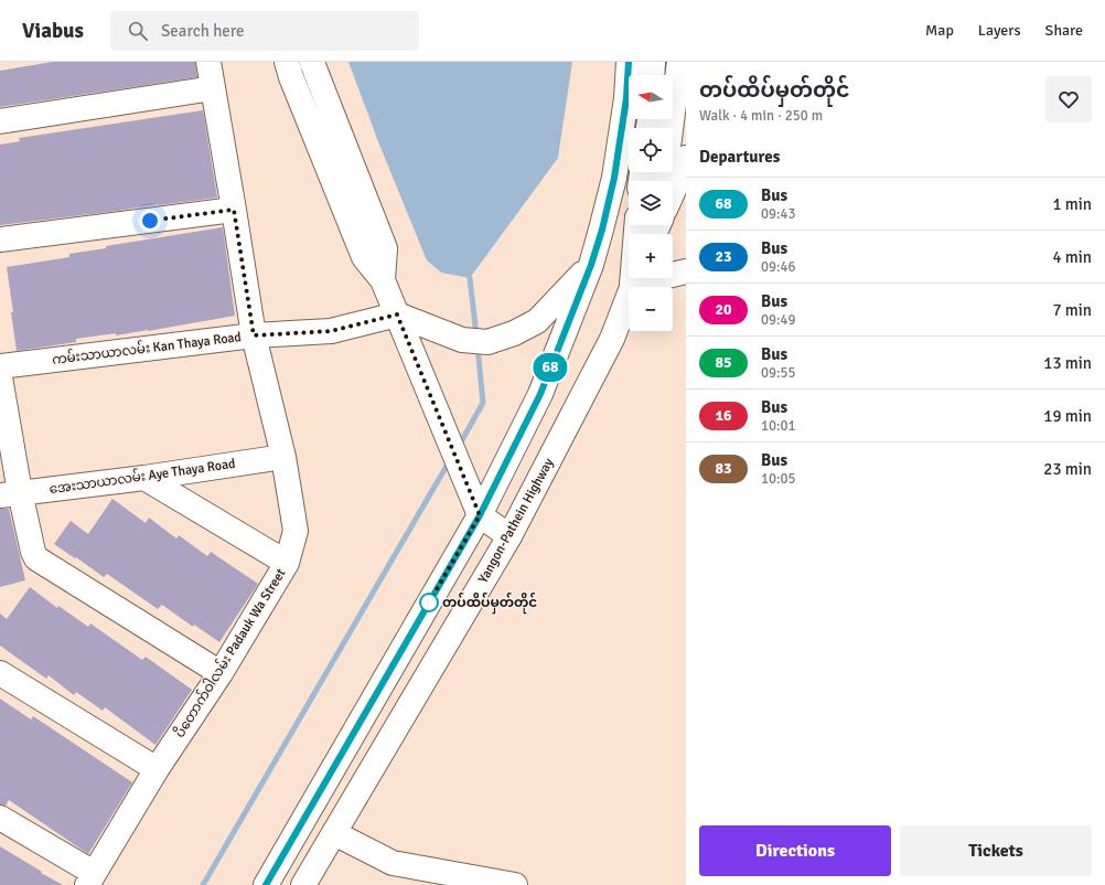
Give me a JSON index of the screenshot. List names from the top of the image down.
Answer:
{
  "streets": {
    "street": [
      "ကမ်းသာယာလမ်း Kan Thaya Road",
      "အေးသာယာလမ်း Aye Thaya Road",
      "Yangon-Pathein Highway",
      "ပိတောက်ဝါလမ်း Padauk Wa Street"
    ]
  },
  "crossings": [
    ["ကမ်းသာယာလမ်း Kan Thaya Road", "ပိတောက်ဝါလမ်း Padauk Wa Street"],
    ["အေးသာယာလမ်း Aye Thaya Road", "ပိတောက်ဝါလမ်း Padauk Wa Street"]
  ],
  "places": ["တပ်ထိပ်မှတ်တိုင်"],
  "lines": ["bus line 68"],
  "north": "left",
  "page": {
    "header": "Viabus",
    "search": "Search here",
    "nav": ["Map", "Layers", "Share"],
    "on_map": "68",
    "heading": [
      ["တပ်ထိပ်မှတ်တိုင်", "Walk · 4 min · 250 m"],
      "Departures"
    ],
    "map_buttons": ["+", "−"],
    "list": [
      {
        "mark": "68",
        "name": "Bus",
        "note": "09:43",
        "value": "1 min"
      },
      {
        "mark": "23",
        "name": "Bus",
        "note": "09:46",
        "value": "4 min"
      },
      {
        "mark": "20",
        "name": "Bus",
        "note": "09:49",
        "value": "7 min"
      },
      {
        "mark": "85",
        "name": "Bus",
        "note": "09:55",
        "value": "13 min"
      },
      {
        "mark": "16",
        "name": "Bus",
        "note": "10:01",
        "value": "19 min"
      },
      {
        "mark": "83",
        "name": "Bus",
        "note": "10:05",
        "value": "23 min"
      }
    ],
    "buttons": ["Directions", "Tickets"]
  }
}
